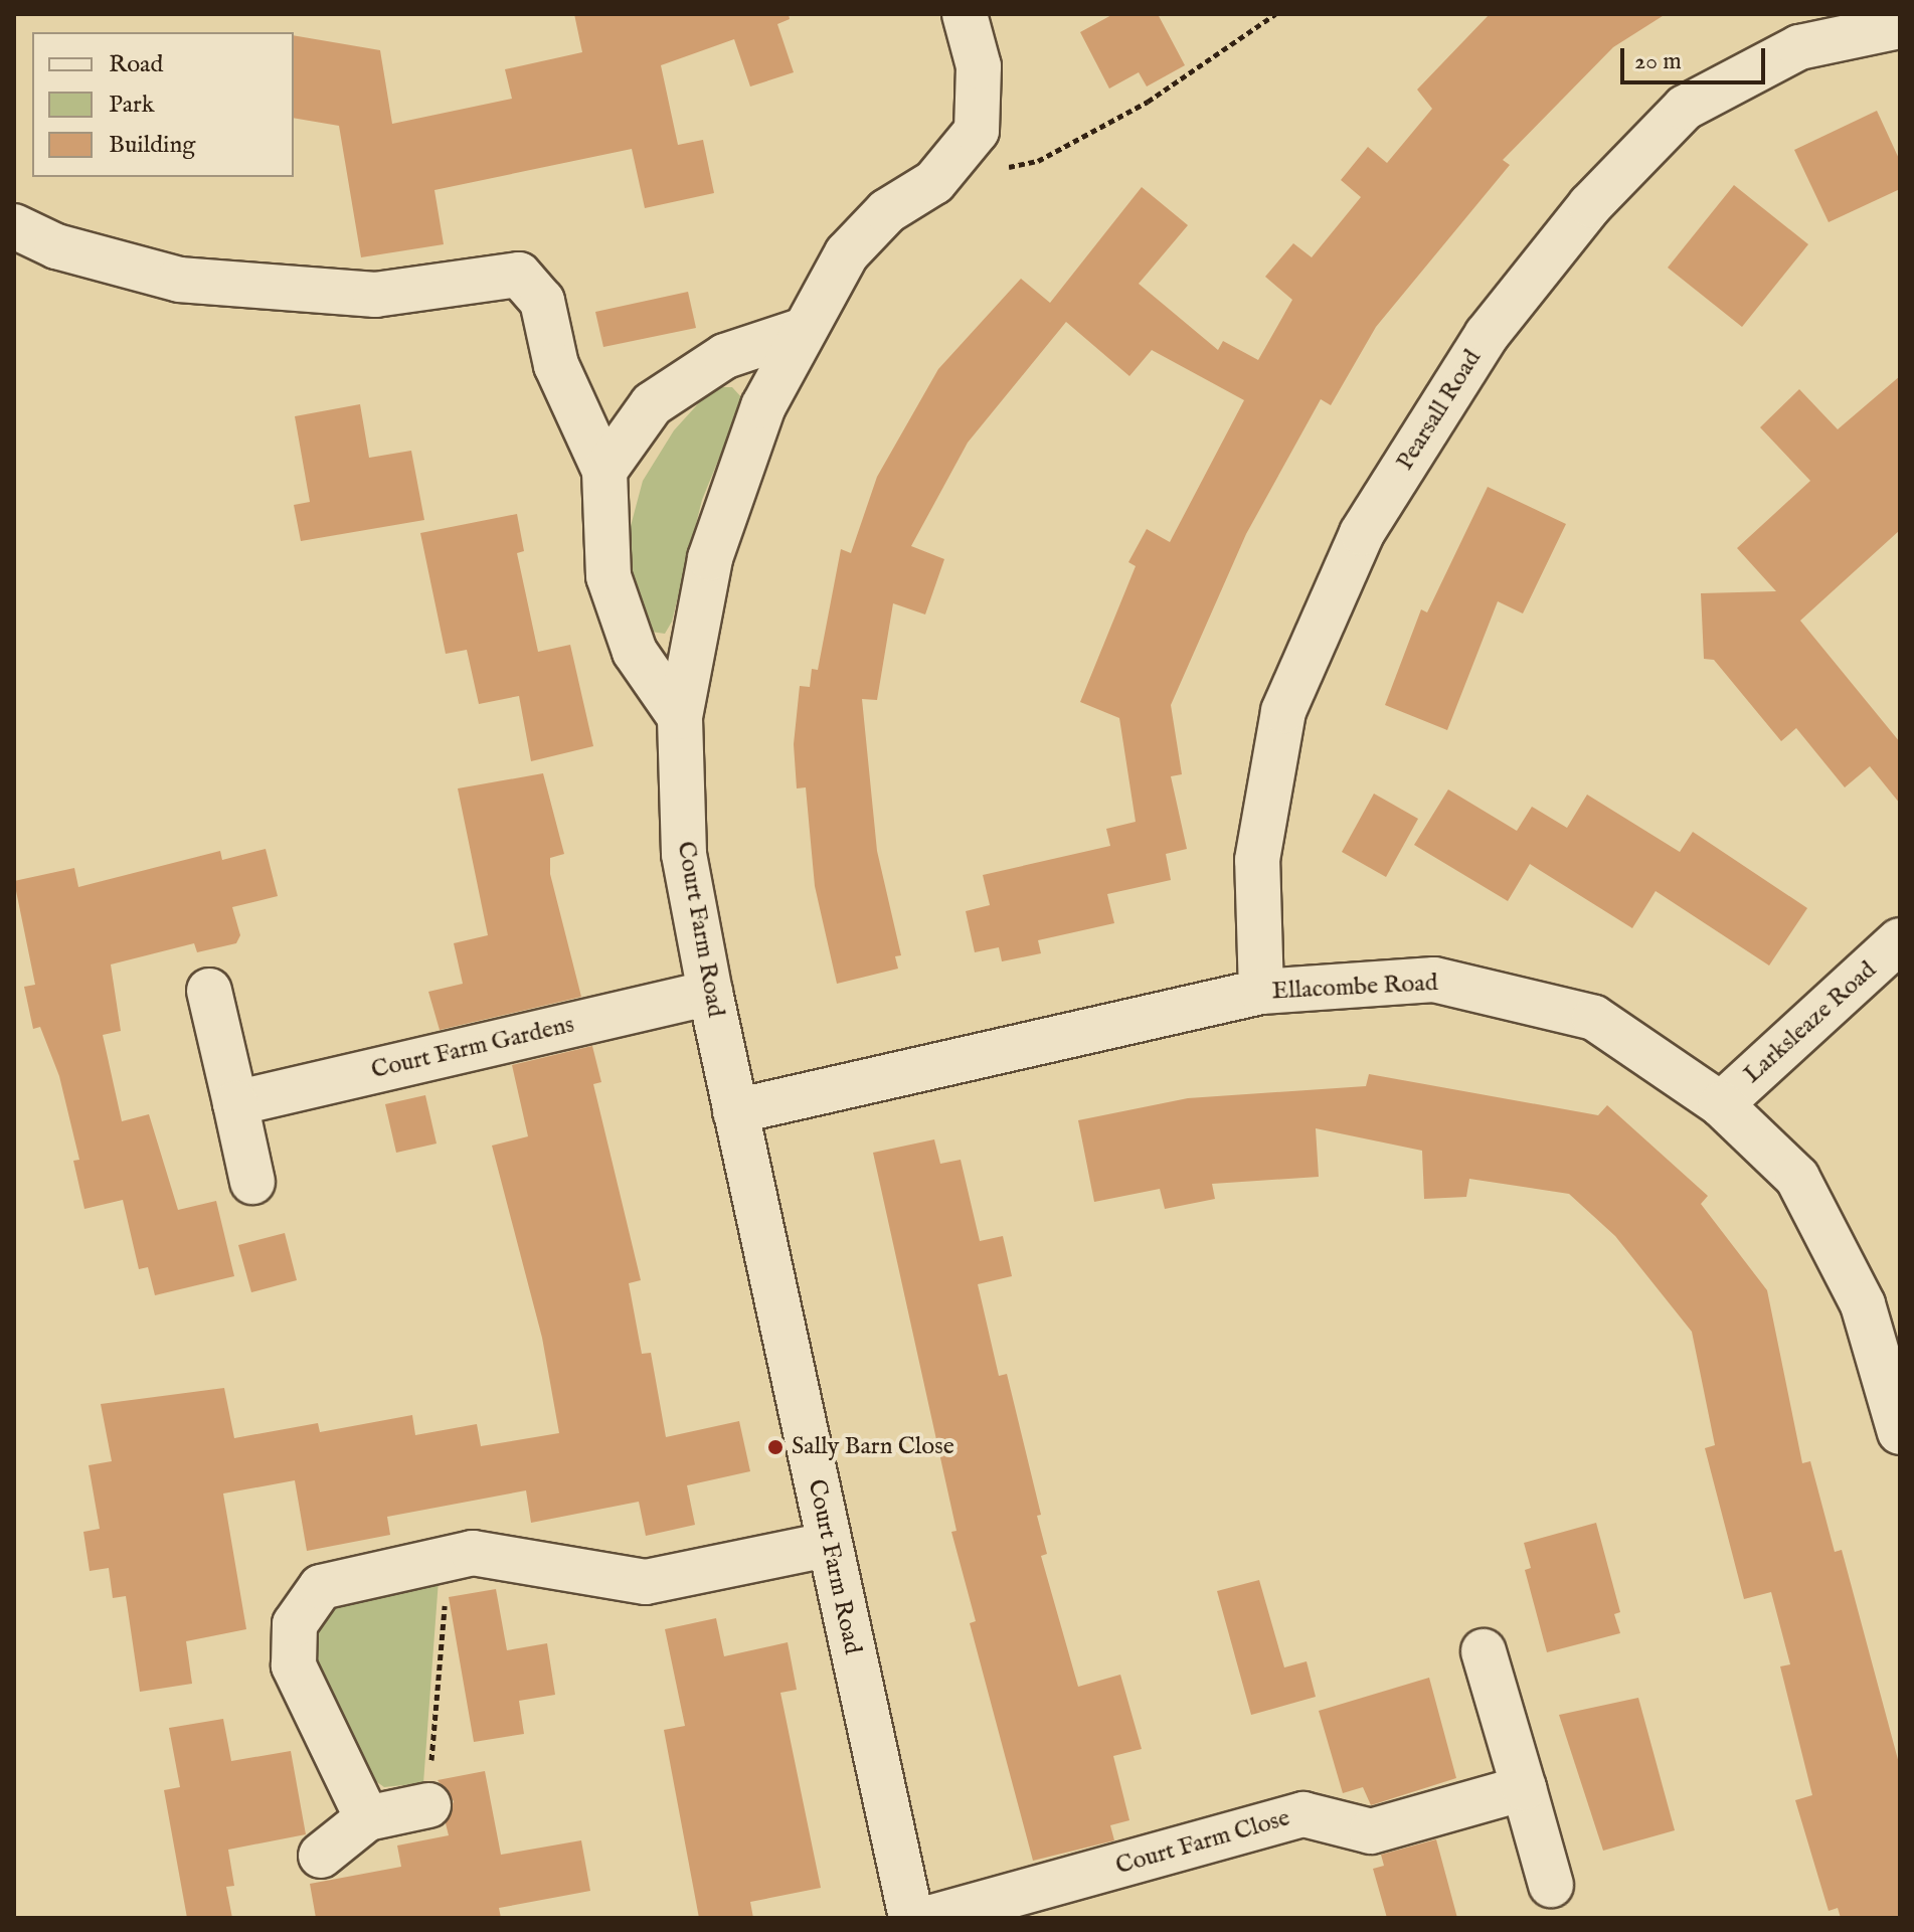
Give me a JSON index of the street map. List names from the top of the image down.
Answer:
{
  "streets": {
    "street": [
      "Pearsall Road",
      "Court Farm Road",
      "Ellacombe Road",
      "Larksleaze Road",
      "Court Farm Gardens",
      "Court Farm Close"
    ]
  },
  "crossings": [
    ["Pearsall Road", "Ellacombe Road"],
    ["Court Farm Road", "Ellacombe Road"],
    ["Court Farm Road", "Court Farm Gardens"],
    ["Ellacombe Road", "Larksleaze Road"]
  ],
  "places": ["Sally Barn Close"],
  "legend": ["Road", "Park", "Building"],
  "scale_bar": "20 m"
}
